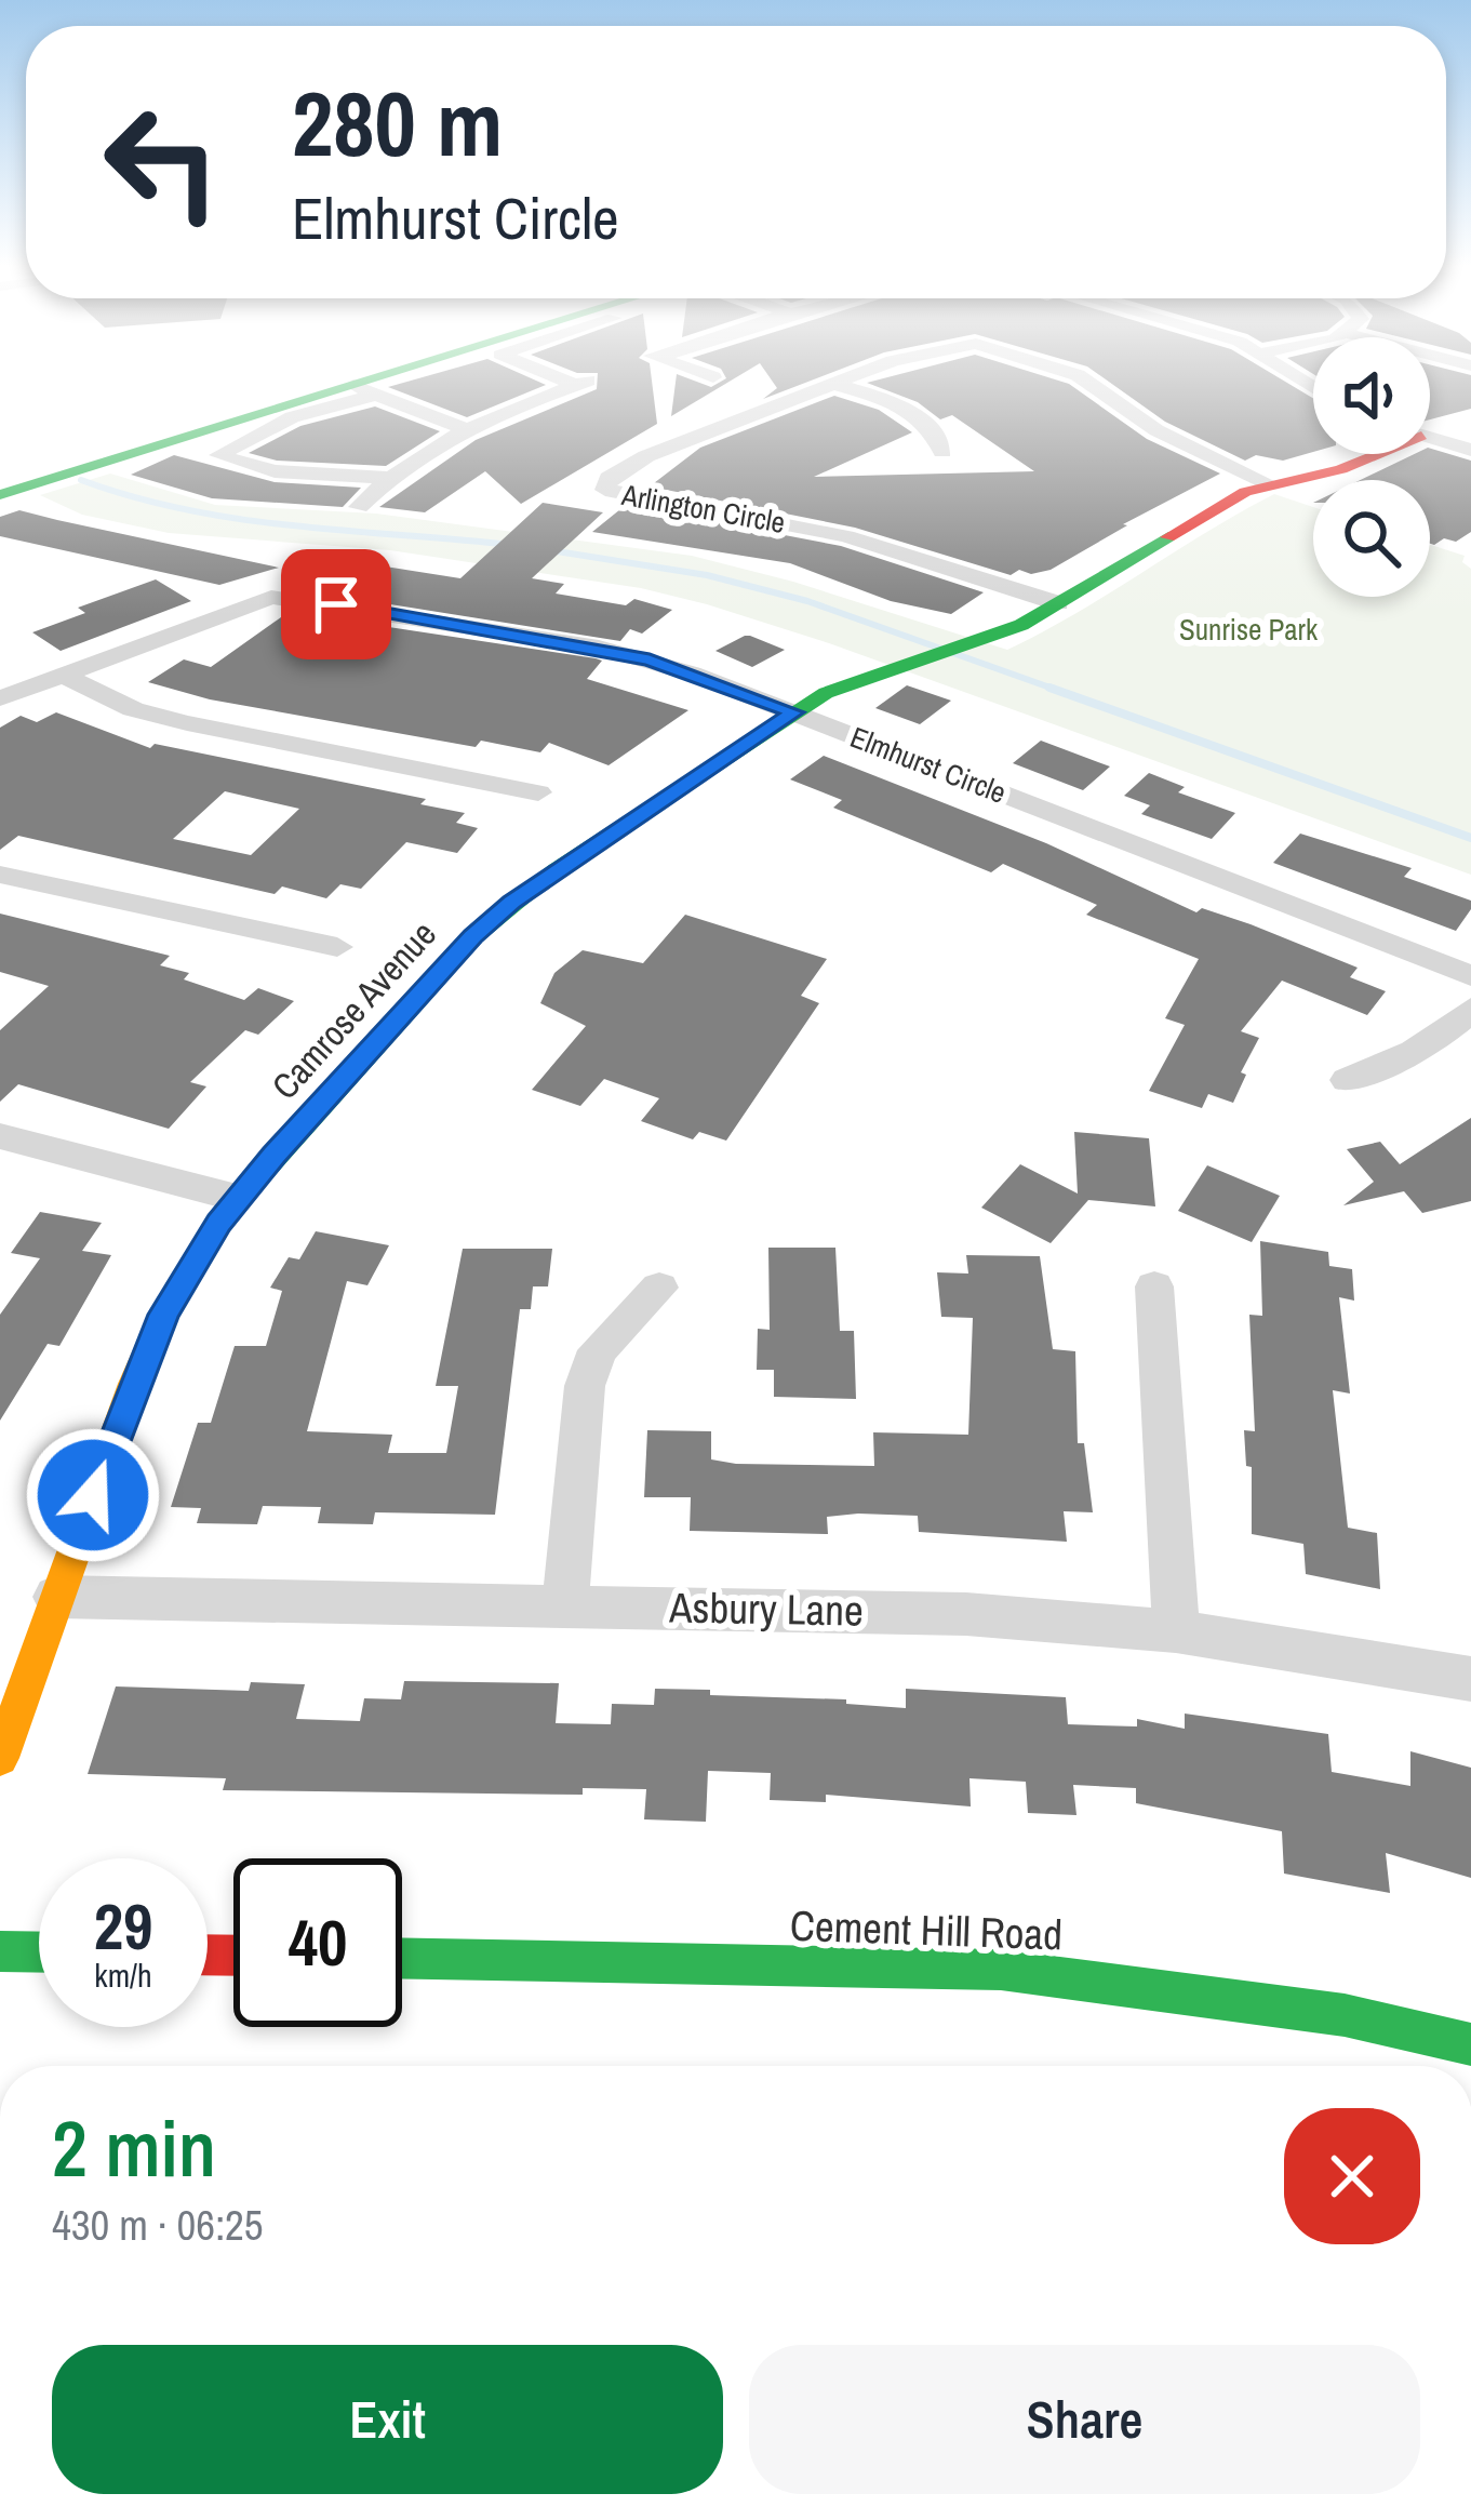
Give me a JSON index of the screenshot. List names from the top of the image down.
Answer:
{
  "streets": {
    "street": [
      "Arlington Circle",
      "Elmhurst Circle",
      "Camrose Avenue",
      "Asbury Lane",
      "Cement Hill Road"
    ]
  },
  "crossings": [
    ["Arlington Circle", "Camrose Avenue"],
    ["Elmhurst Circle", "Camrose Avenue"],
    ["Camrose Avenue", "Asbury Lane"]
  ],
  "parks": ["Sunrise Park"],
  "page": {
    "turn": ["280 m", "Elmhurst Circle"],
    "speed": "29 km/h",
    "limit": "40",
    "heading": ["2 min", "430 m · 06:25"],
    "buttons": ["Exit", "Share"]
  }
}
